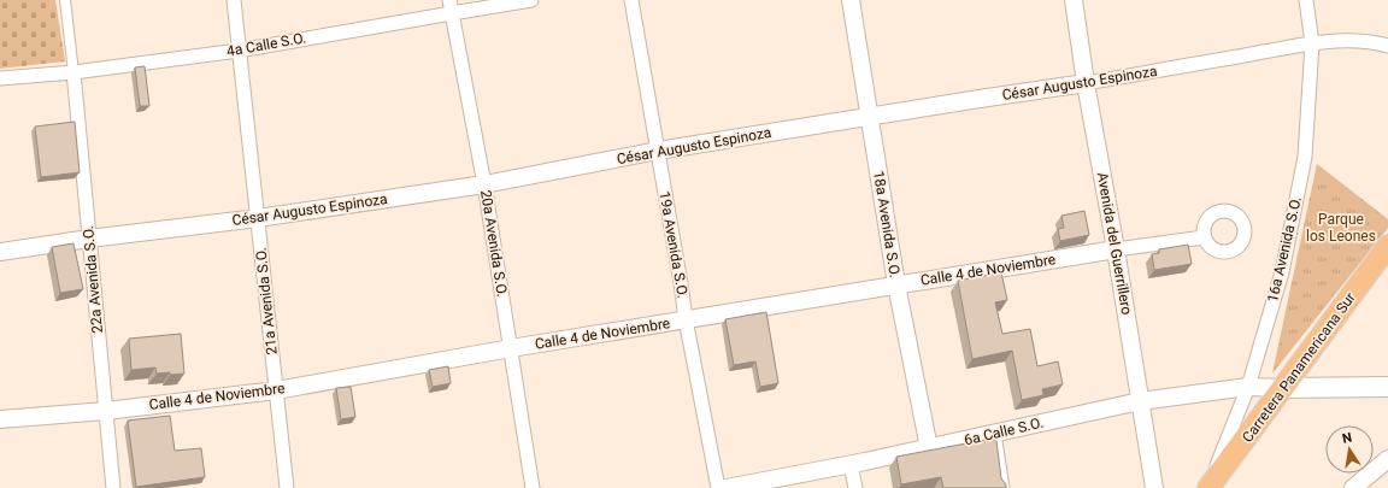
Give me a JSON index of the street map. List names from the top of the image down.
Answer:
{
  "streets": {
    "highway": ["Carretera Panamericana Sur"],
    "street": [
      "4a Calle S.O.",
      "César Augusto Espinoza",
      "18a Avenida S.O.",
      "20a Avenida S.O.",
      "Avenida del Guerrillero",
      "19a Avenida S.O.",
      "16a Avenida S.O.",
      "Calle 4 de Noviembre",
      "22a Avenida S.O.",
      "21a Avenida S.O.",
      "6a Calle S.O."
    ]
  },
  "crossings": [
    ["4a Calle S.O.", "20a Avenida S.O."],
    ["4a Calle S.O.", "22a Avenida S.O."],
    ["4a Calle S.O.", "21a Avenida S.O."],
    ["César Augusto Espinoza", "18a Avenida S.O."],
    ["César Augusto Espinoza", "20a Avenida S.O."],
    ["César Augusto Espinoza", "Avenida del Guerrillero"],
    ["César Augusto Espinoza", "19a Avenida S.O."],
    ["César Augusto Espinoza", "16a Avenida S.O."],
    ["César Augusto Espinoza", "22a Avenida S.O."],
    ["César Augusto Espinoza", "21a Avenida S.O."],
    ["18a Avenida S.O.", "Calle 4 de Noviembre"],
    ["18a Avenida S.O.", "6a Calle S.O."],
    ["20a Avenida S.O.", "Calle 4 de Noviembre"],
    ["Avenida del Guerrillero", "Calle 4 de Noviembre"],
    ["Avenida del Guerrillero", "6a Calle S.O."],
    ["19a Avenida S.O.", "Calle 4 de Noviembre"],
    ["16a Avenida S.O.", "Carretera Panamericana Sur"],
    ["16a Avenida S.O.", "6a Calle S.O."],
    ["Calle 4 de Noviembre", "22a Avenida S.O."],
    ["Calle 4 de Noviembre", "21a Avenida S.O."],
    ["Carretera Panamericana Sur", "6a Calle S.O."]
  ],
  "parks": ["Parque los Leones"],
  "north": "top"
}
